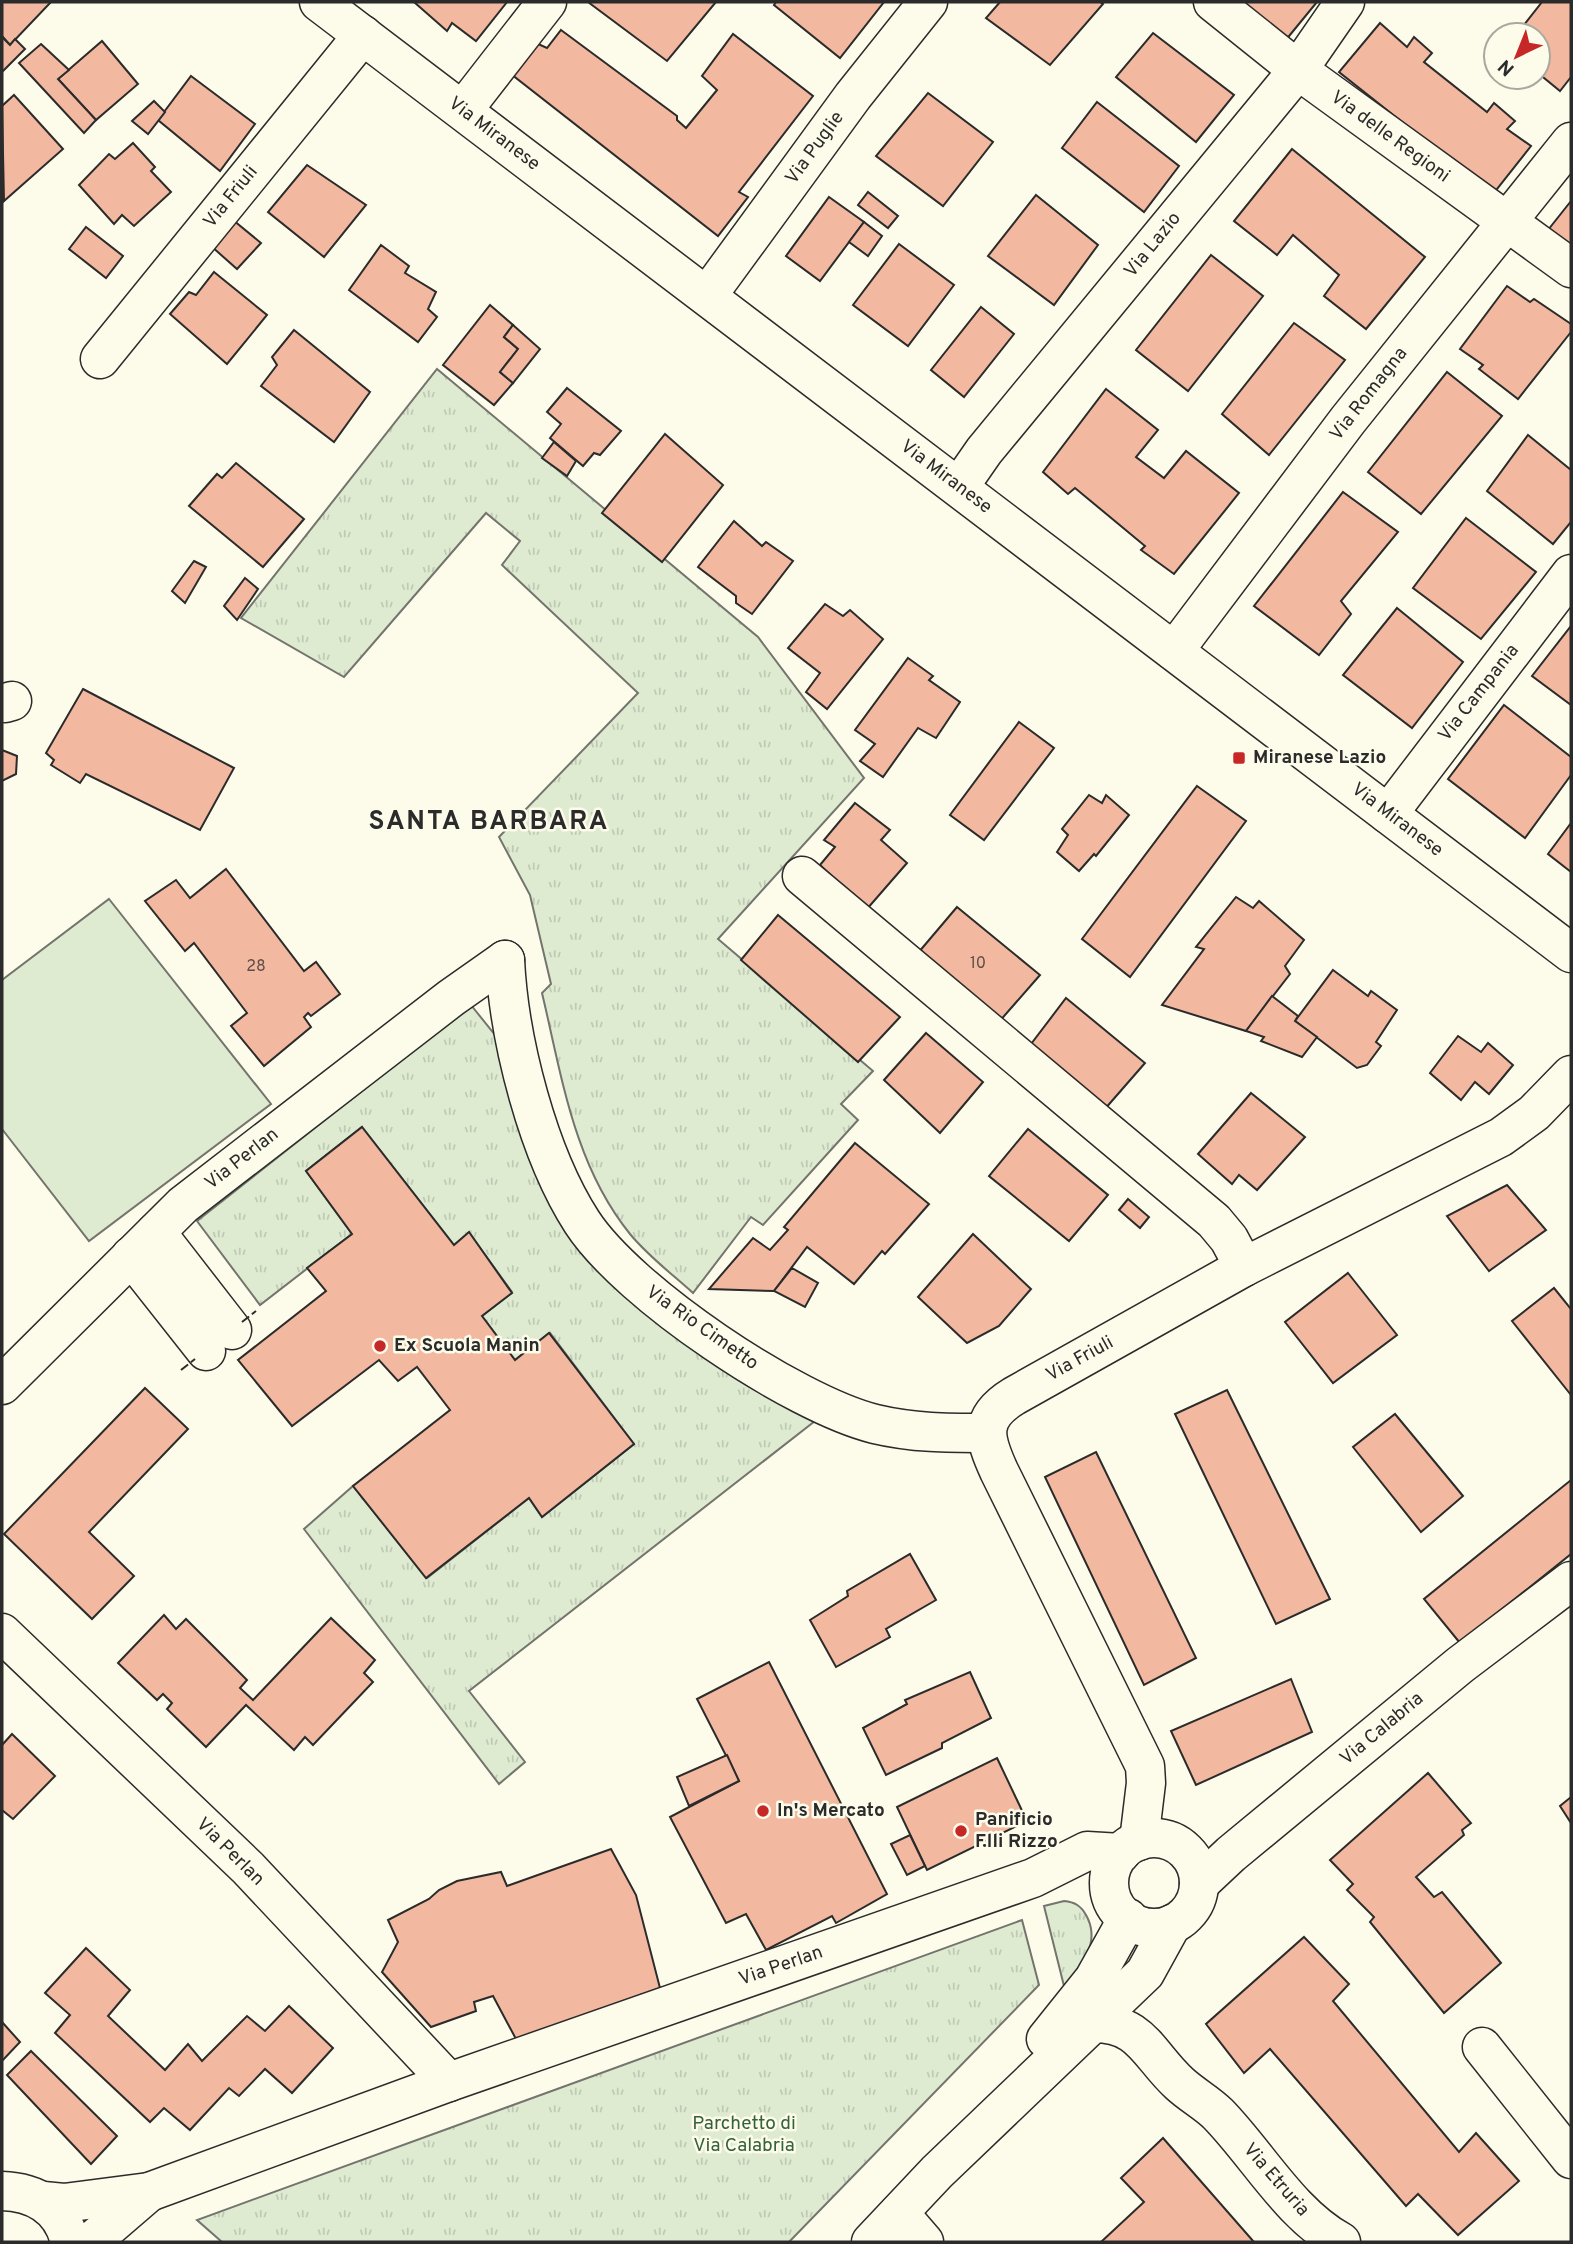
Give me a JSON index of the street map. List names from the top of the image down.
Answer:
{
  "streets": {
    "street": [
      "Via Miranese",
      "Via delle Regioni",
      "Via Puglie",
      "Via Friuli",
      "Via Lazio",
      "Via Romagna",
      "Via Campania",
      "Via Perlan",
      "Via Rio Cimetto",
      "Via Calabria",
      "Via Etruria"
    ]
  },
  "crossings": [
    ["Via Miranese", "Via Puglie"],
    ["Via Miranese", "Via Friuli"],
    ["Via Miranese", "Via Lazio"],
    ["Via Miranese", "Via Romagna"],
    ["Via Miranese", "Via Campania"],
    ["Via delle Regioni", "Via Lazio"],
    ["Via delle Regioni", "Via Romagna"],
    ["Via Friuli", "Via Rio Cimetto"],
    ["Via Perlan", "Via Rio Cimetto"],
    ["Via Perlan", "Via Calabria"],
    ["Via Calabria", "Via Etruria"]
  ],
  "districts": ["SANTA BARBARA"],
  "parks": ["Parchetto di Via Calabria"],
  "places": {
    "transit": ["Miranese Lazio"],
    "other": ["Ex Scuola Manin", "In's Mercato", "Panificio F.lli Rizzo"]
  },
  "house_numbers": ["10", "28"],
  "north": "bottom left"
}
